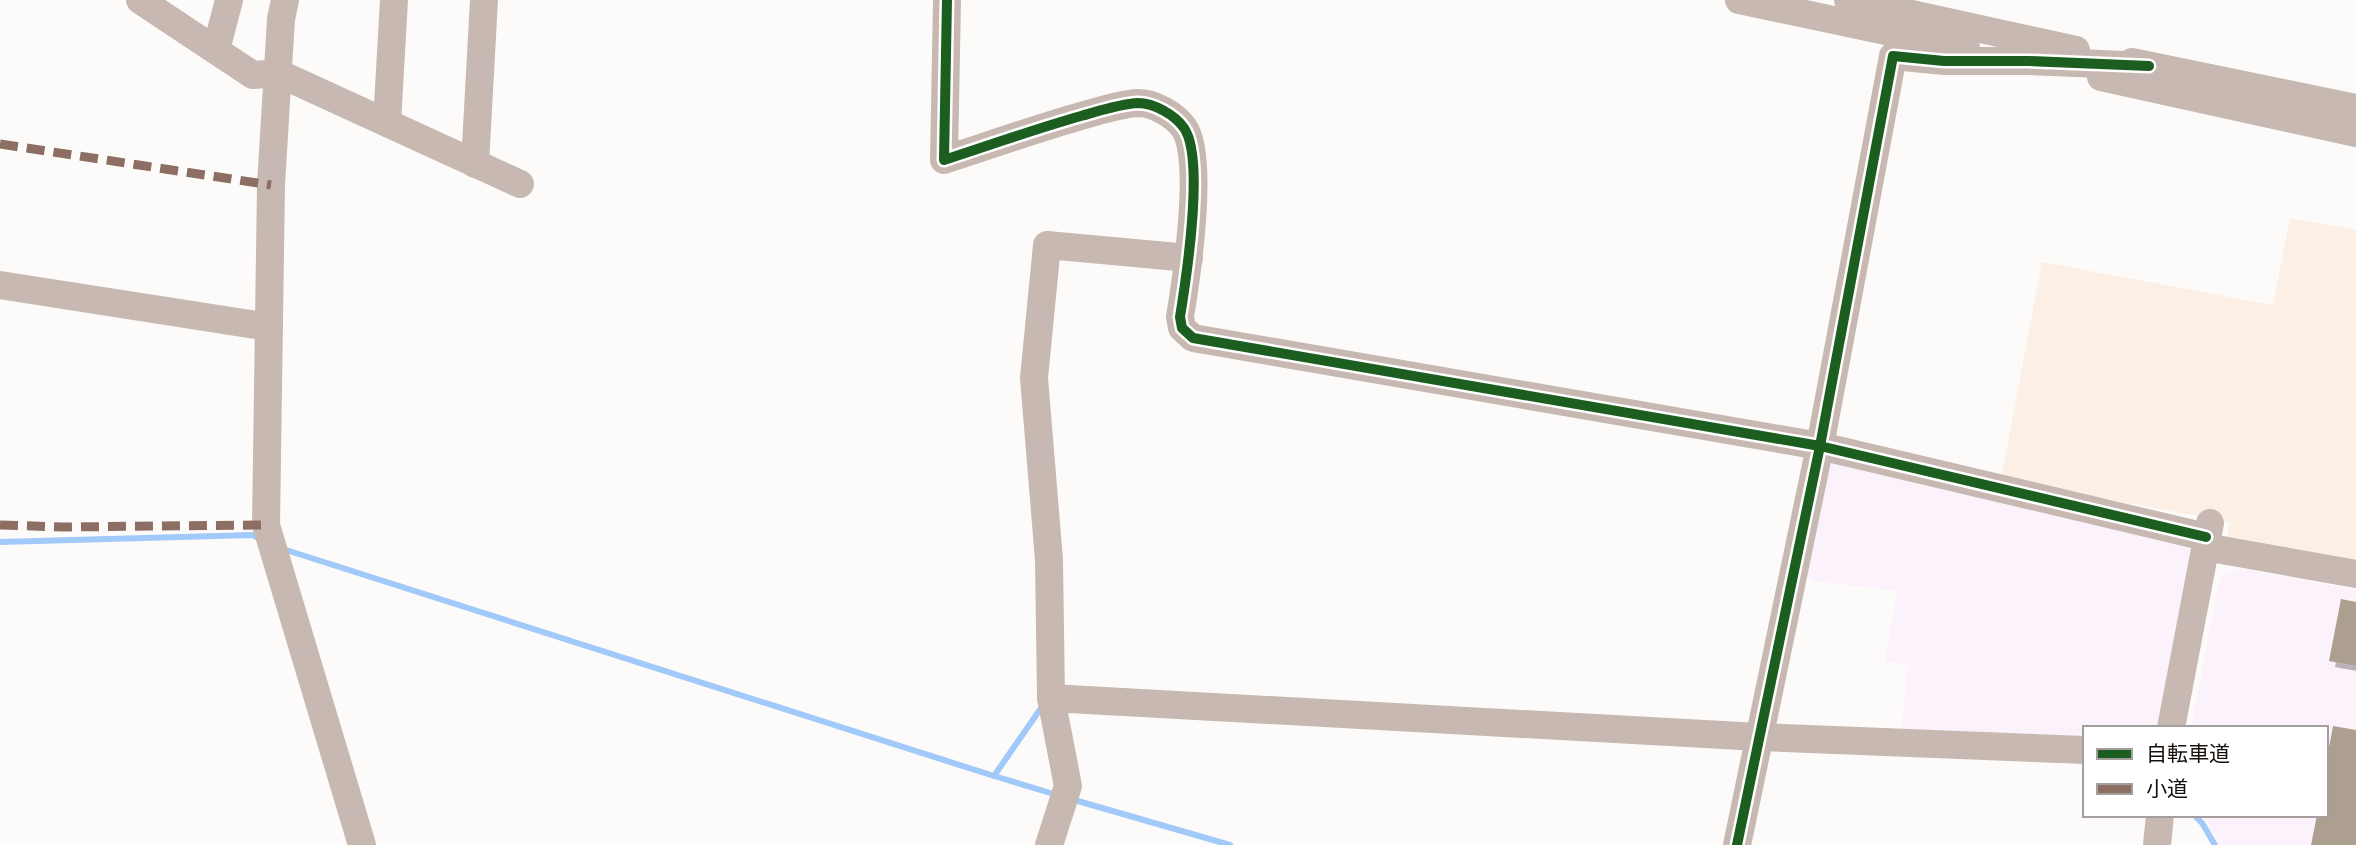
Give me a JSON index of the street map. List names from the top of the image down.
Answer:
{
  "legend": ["自転車道", "小道"]
}
